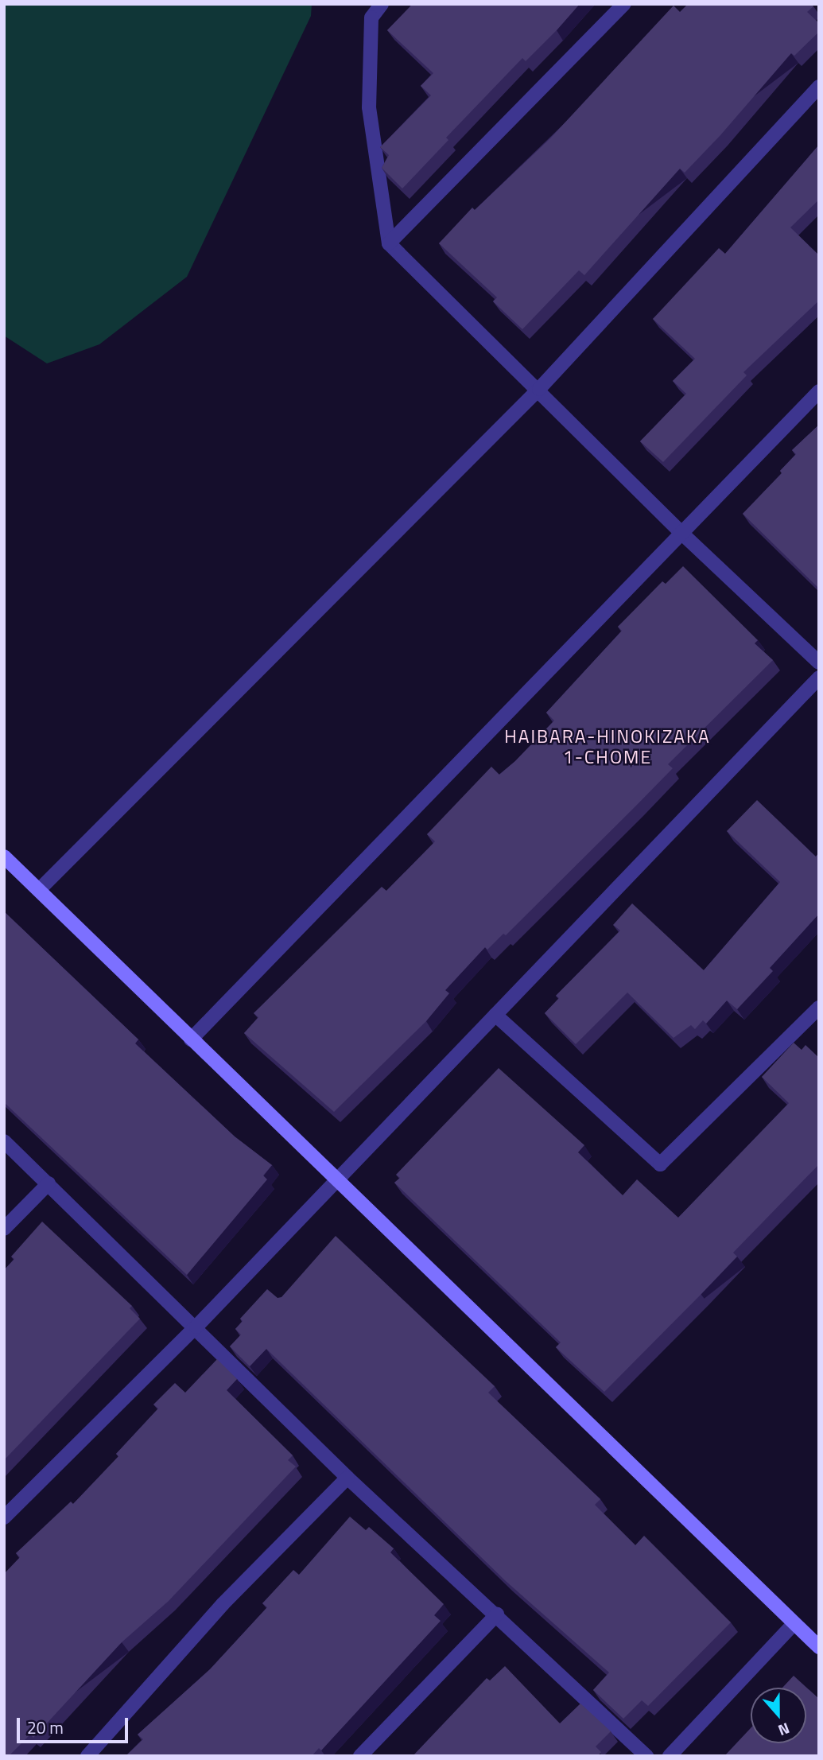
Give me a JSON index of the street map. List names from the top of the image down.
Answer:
{
  "districts": ["HAIBARA-HINOKIZAKA 1-CHOME"],
  "scale_bar": "20 m",
  "north": "bottom"
}
